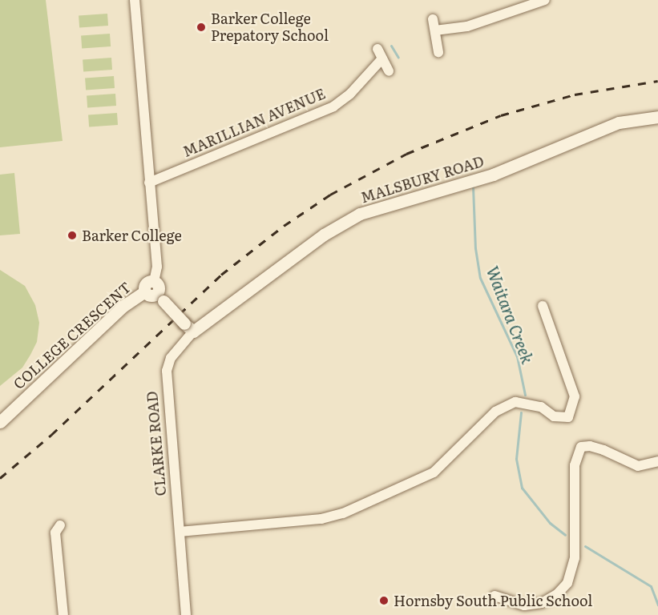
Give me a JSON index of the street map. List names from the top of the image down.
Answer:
{
  "streets": {
    "street": [
      "MARILLIAN AVENUE",
      "MALSBURY ROAD",
      "COLLEGE CRESCENT",
      "CLARKE ROAD"
    ]
  },
  "crossings": [
    ["MALSBURY ROAD", "CLARKE ROAD"]
  ],
  "water": ["Waitara Creek"],
  "places": ["Barker College Prepatory School", "Barker College", "Hornsby South Public School"]
}
